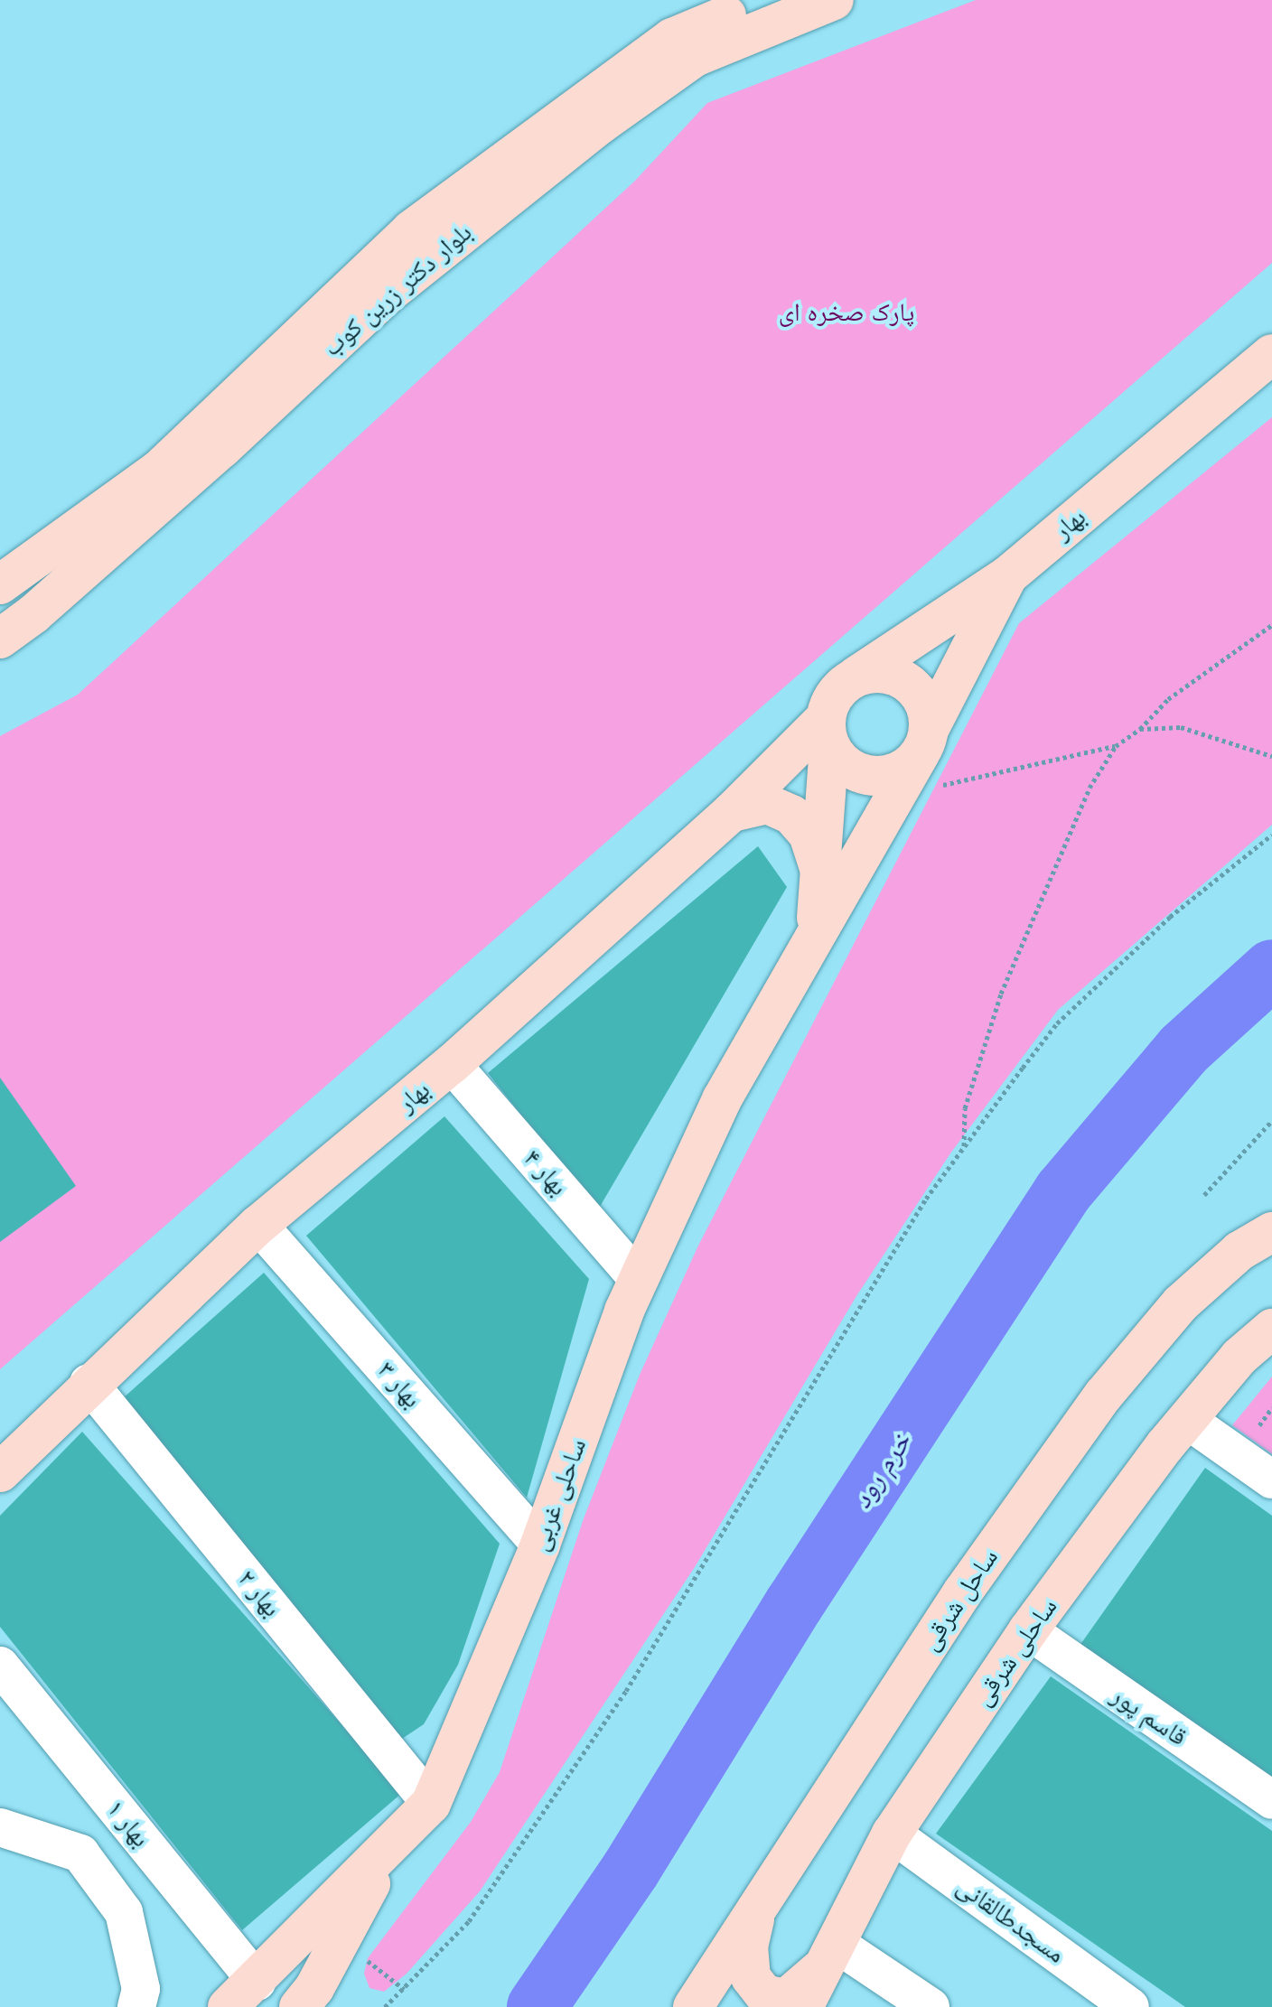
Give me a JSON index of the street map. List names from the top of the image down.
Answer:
{
  "streets": {
    "main road": [
      "بلوار دکتر زرین کوب",
      "بهار",
      "ساحلی غربی",
      "ساحل شرقی",
      "ساحلی شرقی"
    ],
    "street": [
      "بهار ۴",
      "بهار ۳",
      "بهار ۲",
      "قاسم پور",
      "بهار ۱",
      "مسجدطالقانی"
    ]
  },
  "crossings": [
    ["بهار", "بهار ۴"],
    ["بهار", "بهار ۳"],
    ["بهار", "ساحلی غربی"],
    ["بهار", "بهار ۲"],
    ["بهار ۴", "ساحلی غربی"],
    ["بهار ۳", "ساحلی غربی"],
    ["ساحلی غربی", "بهار ۲"],
    ["ساحلی غربی", "بهار ۱"],
    ["ساحلی شرقی", "قاسم پور"],
    ["ساحلی شرقی", "مسجدطالقانی"]
  ],
  "water": ["خرم رود"],
  "parks": ["پارک صخره ای"]
}
